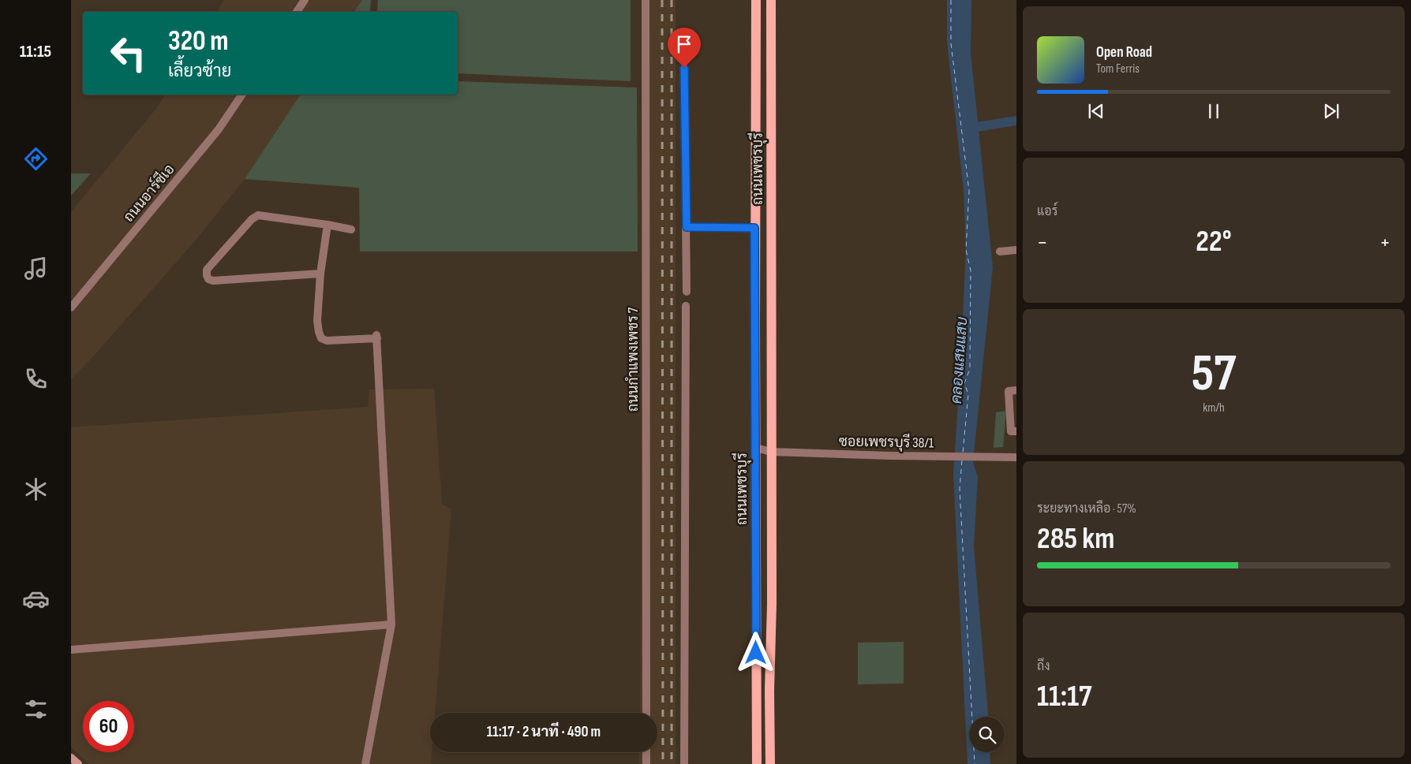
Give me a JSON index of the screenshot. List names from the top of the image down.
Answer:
{
  "streets": {
    "main road": ["ถนนเพชรบุรี"],
    "street": ["ถนนอาร์ซีเอ", "ถนนกำแพงเพชร 7", "ซอยเพชรบุรี 38/1"]
  },
  "crossings": [
    ["ถนนเพชรบุรี", "ซอยเพชรบุรี 38/1"]
  ],
  "water": ["คลองแสนแสบ"],
  "page": {
    "tabs": "11:15",
    "turn": ["320 m", "เลี้ยวซ้าย"],
    "song": ["Open Road", "Tom Ferris"],
    "tile": [
      "แอร์",
      ["57", "km/h"],
      ["ระยะทางเหลือ · 57%", "285 km"],
      ["ถึง", "11:17"]
    ],
    "heat": ["−", "22°", "+"],
    "limit": "60",
    "trip": "11:17 · 2 นาที · 490 m"
  }
}
